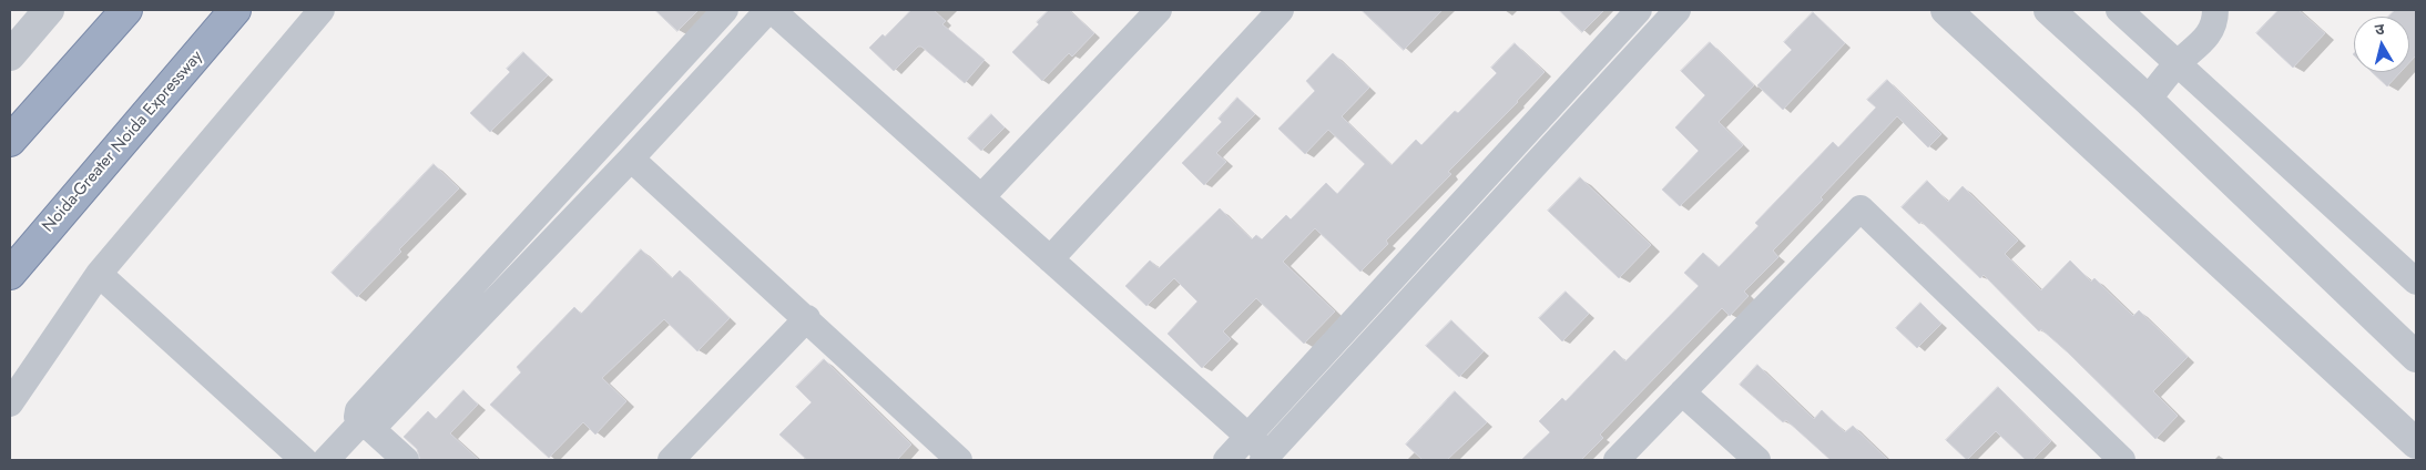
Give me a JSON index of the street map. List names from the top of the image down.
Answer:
{
  "streets": {
    "highway": ["Noida-Greater Noida Expressway"]
  },
  "north": "top"
}
